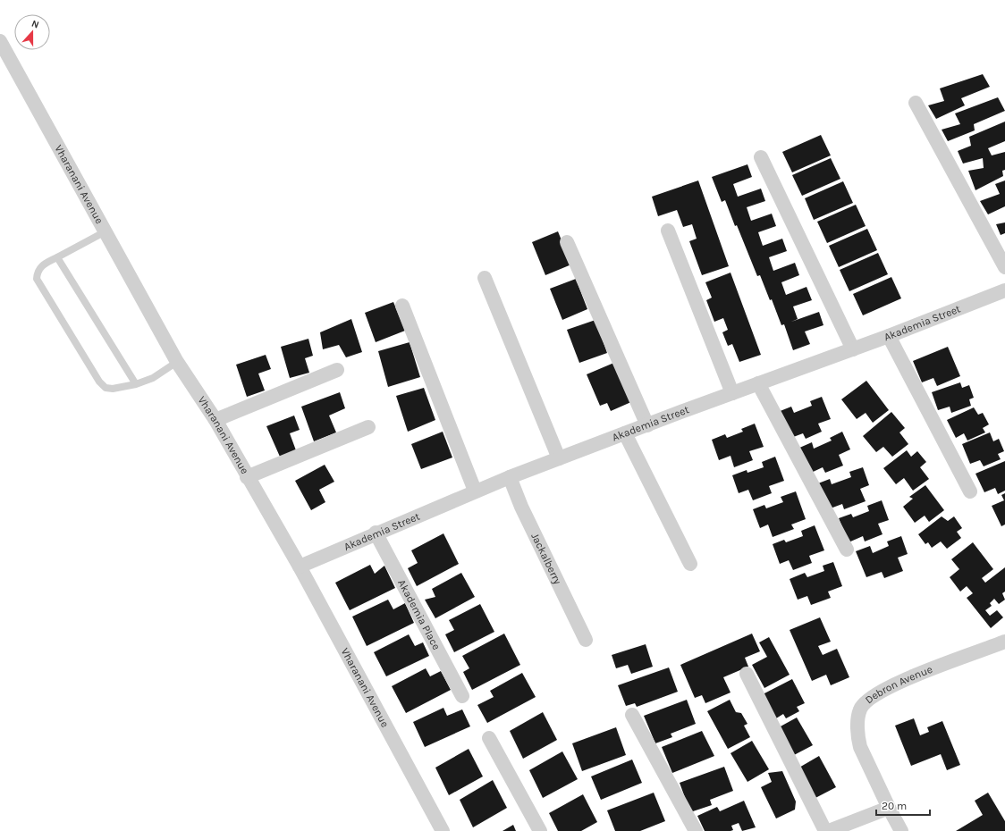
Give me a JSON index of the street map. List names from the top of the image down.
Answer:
{
  "streets": {
    "street": [
      "Vharanani Avenue",
      "Akademia Street",
      "Jackalberry",
      "Akademia Place",
      "Debron Avenue"
    ]
  },
  "crossings": [
    ["Vharanani Avenue", "Akademia Street"],
    ["Akademia Street", "Jackalberry"],
    ["Akademia Street", "Akademia Place"]
  ],
  "scale_bar": "20 m",
  "north": "top"
}
